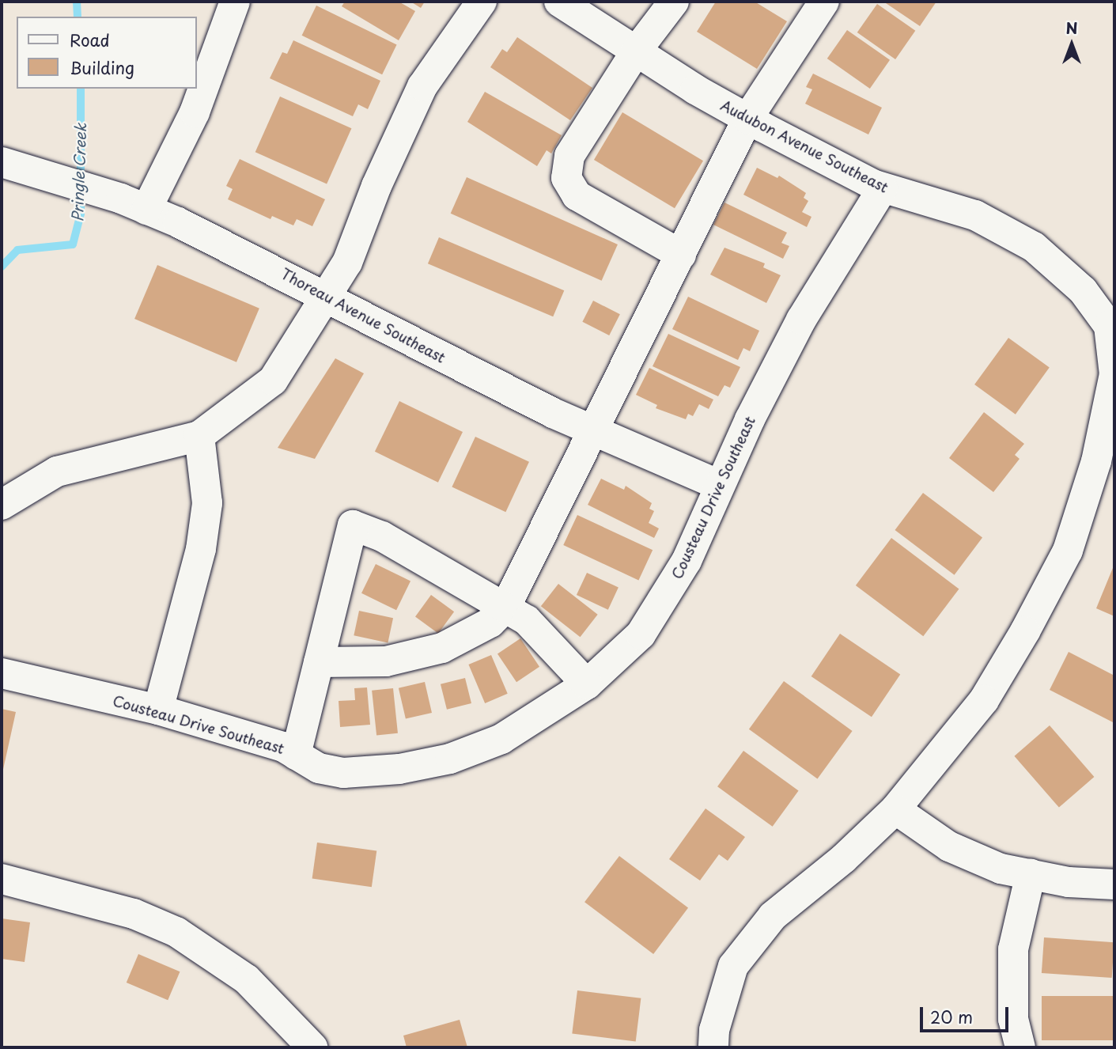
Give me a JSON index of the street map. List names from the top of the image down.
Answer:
{
  "streets": {
    "street": ["Audubon Avenue Southeast", "Thoreau Avenue Southeast", "Cousteau Drive Southeast"]
  },
  "crossings": [
    ["Audubon Avenue Southeast", "Cousteau Drive Southeast"],
    ["Thoreau Avenue Southeast", "Cousteau Drive Southeast"]
  ],
  "water": ["Pringle Creek"],
  "legend": ["Road", "Building"],
  "scale_bar": "20 m",
  "north": "top"
}
